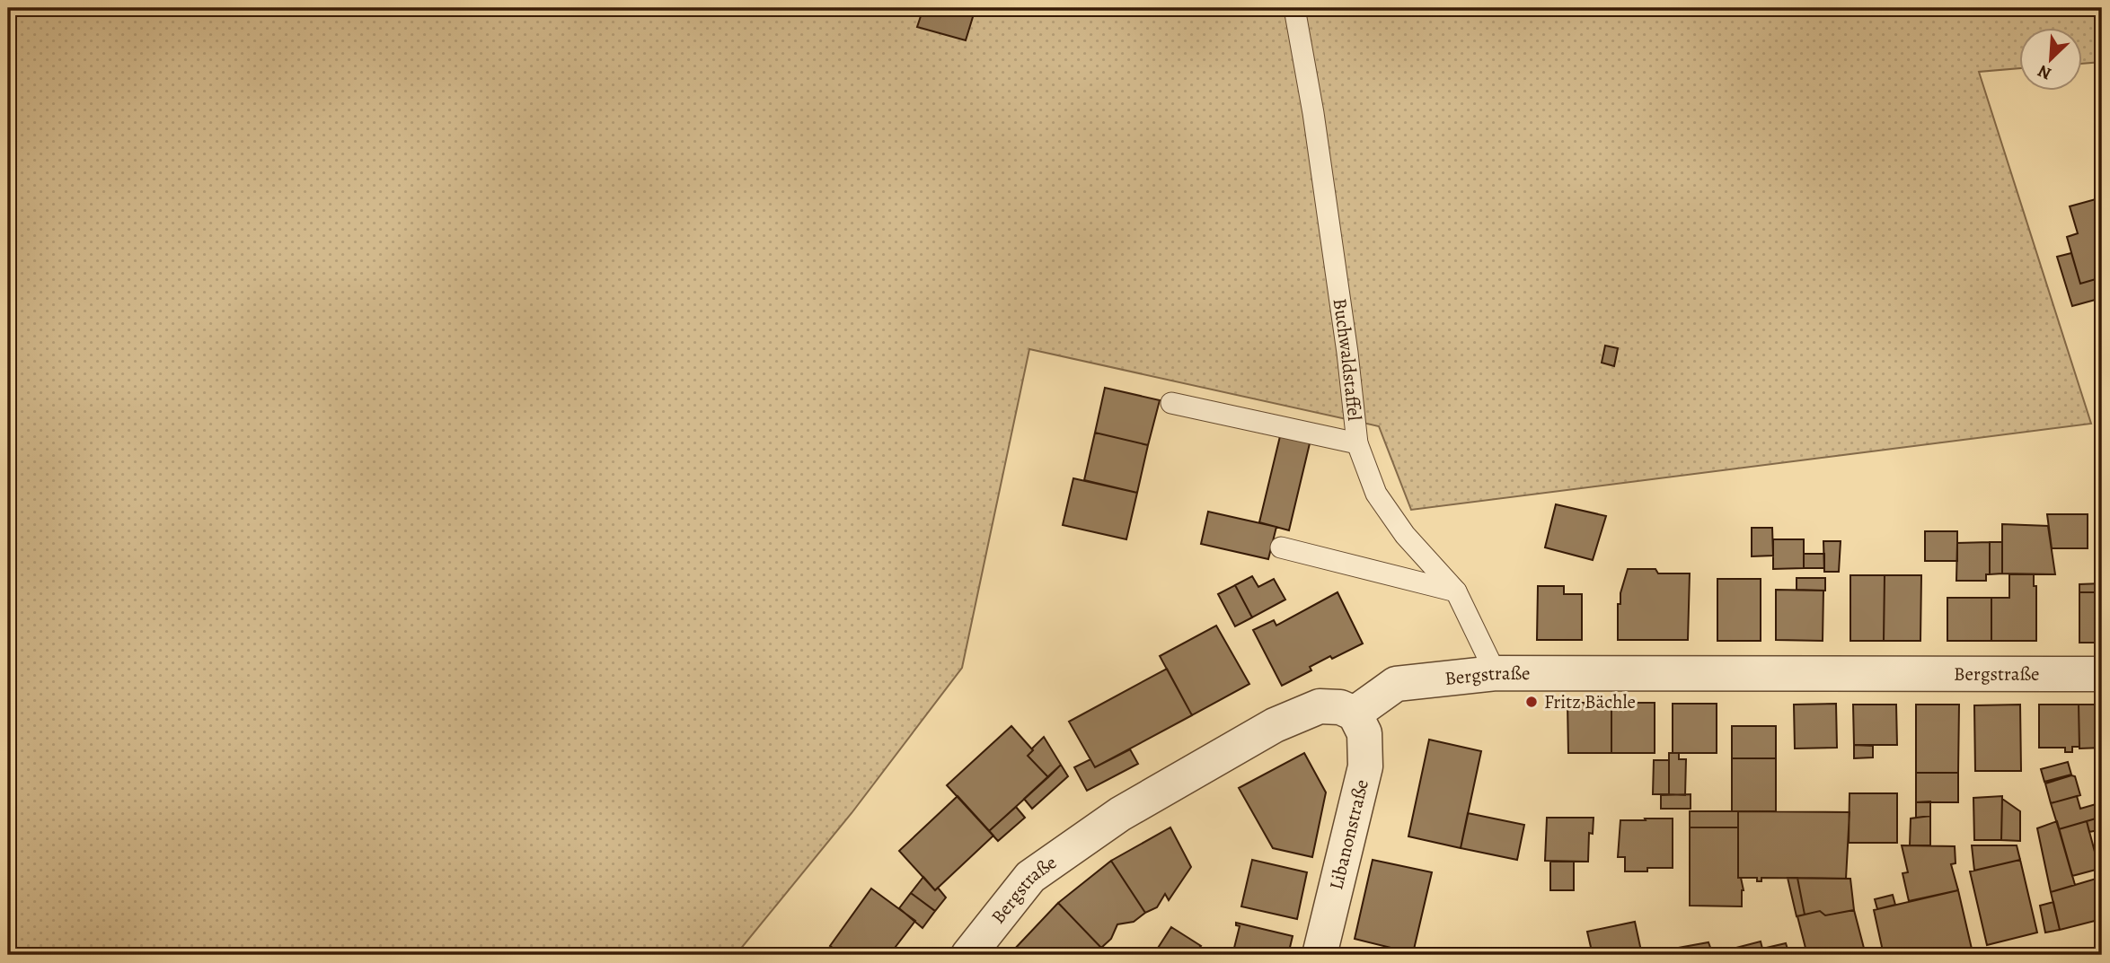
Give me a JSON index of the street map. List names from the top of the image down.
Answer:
{
  "streets": {
    "street": ["Bergstraße", "Libanonstraße"],
    "lane": ["Buchwaldstaffel"]
  },
  "crossings": [
    ["Buchwaldstaffel", "Bergstraße"],
    ["Bergstraße", "Libanonstraße"]
  ],
  "places": ["Fritz Bächle"],
  "north": "bottom left"
}
